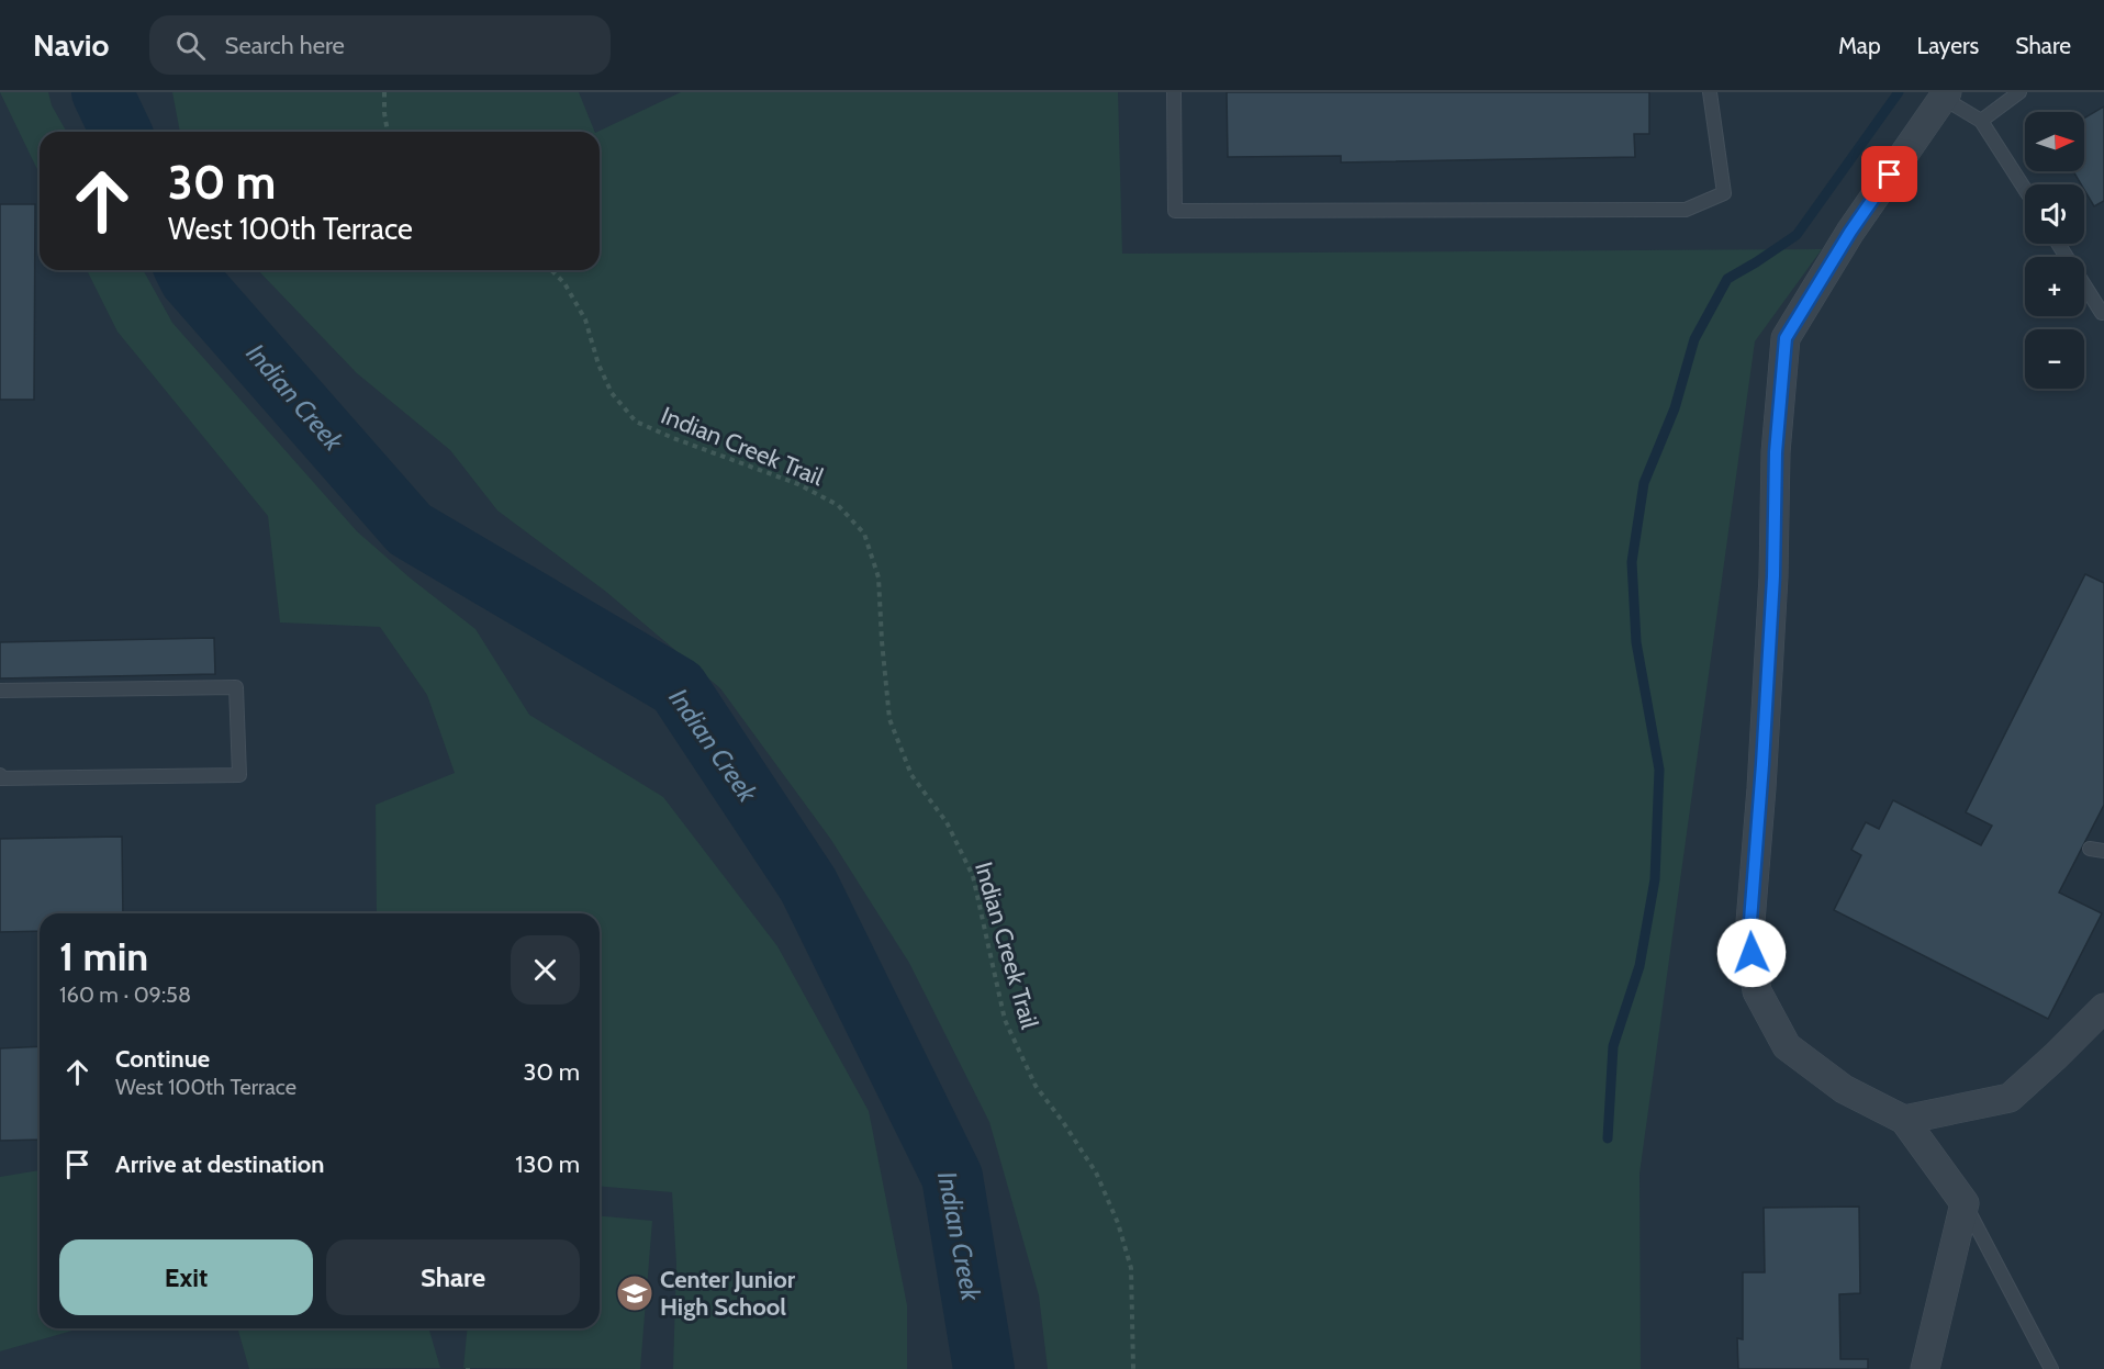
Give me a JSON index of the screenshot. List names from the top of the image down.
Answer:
{
  "streets": {
    "path": ["Indian Creek Trail"]
  },
  "water": ["Indian Creek"],
  "places": {
    "school or university": ["Center Junior High School"]
  },
  "north": "right",
  "page": {
    "header": "Navio",
    "search": "Search here",
    "nav": ["Map", "Layers", "Share"],
    "map_buttons": ["+", "−"],
    "turn": ["30 m", "West 100th Terrace"],
    "heading": ["1 min", "160 m · 09:58"],
    "list": [
      {
        "name": "Continue",
        "note": "West 100th Terrace",
        "value": "30 m"
      },
      {
        "name": "Arrive at destination",
        "value": "130 m"
      }
    ],
    "buttons": ["Exit", "Share"]
  }
}
